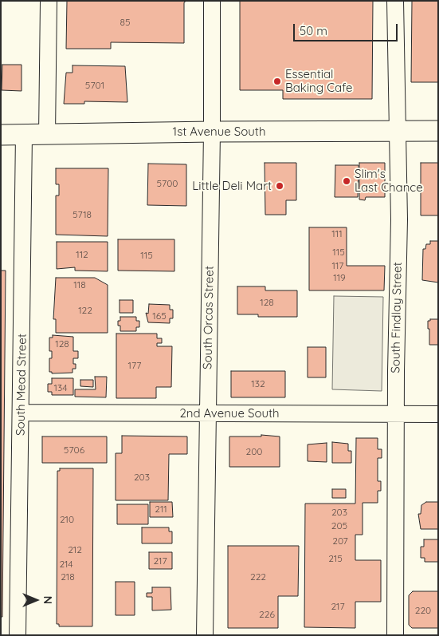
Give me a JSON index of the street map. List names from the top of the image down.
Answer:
{
  "streets": {
    "main road": ["1st Avenue South"],
    "street": [
      "South Orcas Street",
      "South Findlay Street",
      "South Mead Street",
      "2nd Avenue South"
    ]
  },
  "crossings": [
    ["1st Avenue South", "South Orcas Street"],
    ["1st Avenue South", "South Findlay Street"],
    ["1st Avenue South", "South Mead Street"],
    ["South Orcas Street", "2nd Avenue South"],
    ["South Findlay Street", "2nd Avenue South"],
    ["South Mead Street", "2nd Avenue South"]
  ],
  "places": ["Essential Baking Cafe", "Slim's Last Chance", "Little Deli Mart"],
  "house_numbers": [
    "85",
    "5701",
    "5700",
    "5718",
    "111",
    "115",
    "112",
    "115",
    "117",
    "119",
    "118",
    "128",
    "122",
    "165",
    "128",
    "177",
    "132",
    "134",
    "5706",
    "200",
    "203",
    "211",
    "203",
    "210",
    "205",
    "207",
    "212",
    "215",
    "217",
    "214",
    "218",
    "222",
    "217",
    "220",
    "226"
  ],
  "scale_bar": "50 m",
  "north": "right"
}
